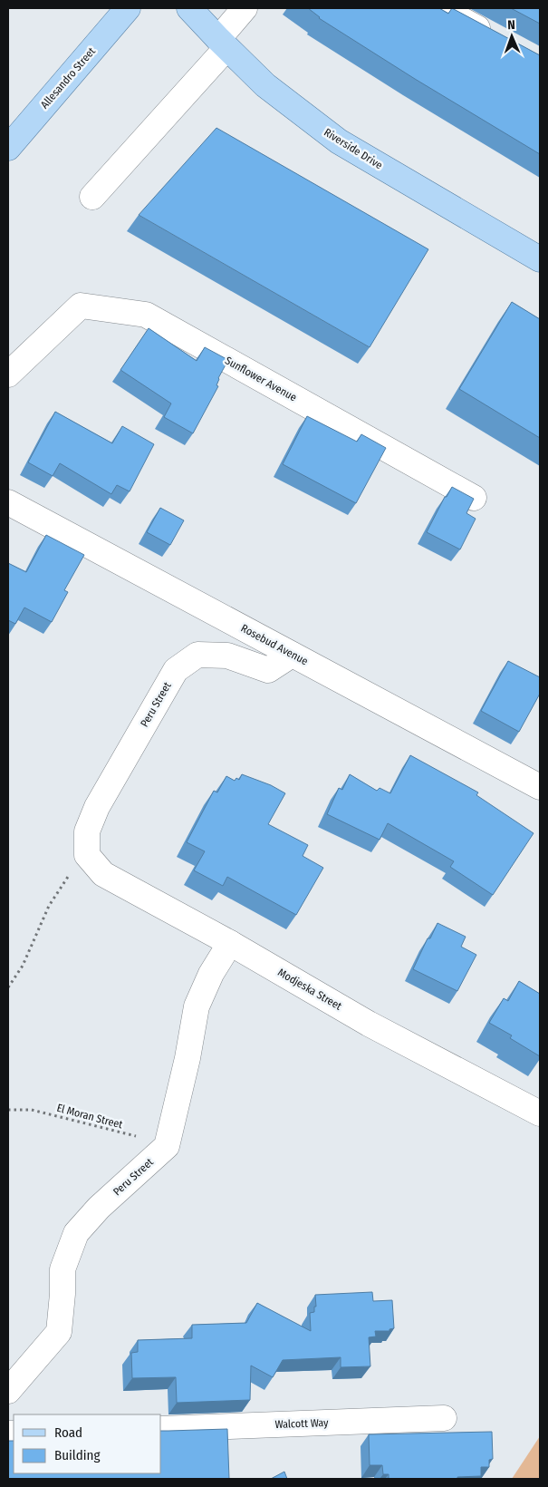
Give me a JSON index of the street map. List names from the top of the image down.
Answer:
{
  "streets": {
    "main road": ["Allesandro Street", "Riverside Drive"],
    "street": [
      "Sunflower Avenue",
      "Rosebud Avenue",
      "Peru Street",
      "Modjeska Street",
      "Walcott Way"
    ],
    "path": ["El Moran Street"]
  },
  "crossings": [
    ["Rosebud Avenue", "Peru Street"],
    ["Peru Street", "Modjeska Street"],
    ["Peru Street", "El Moran Street"]
  ],
  "legend": ["Road", "Building"],
  "north": "top"
}
